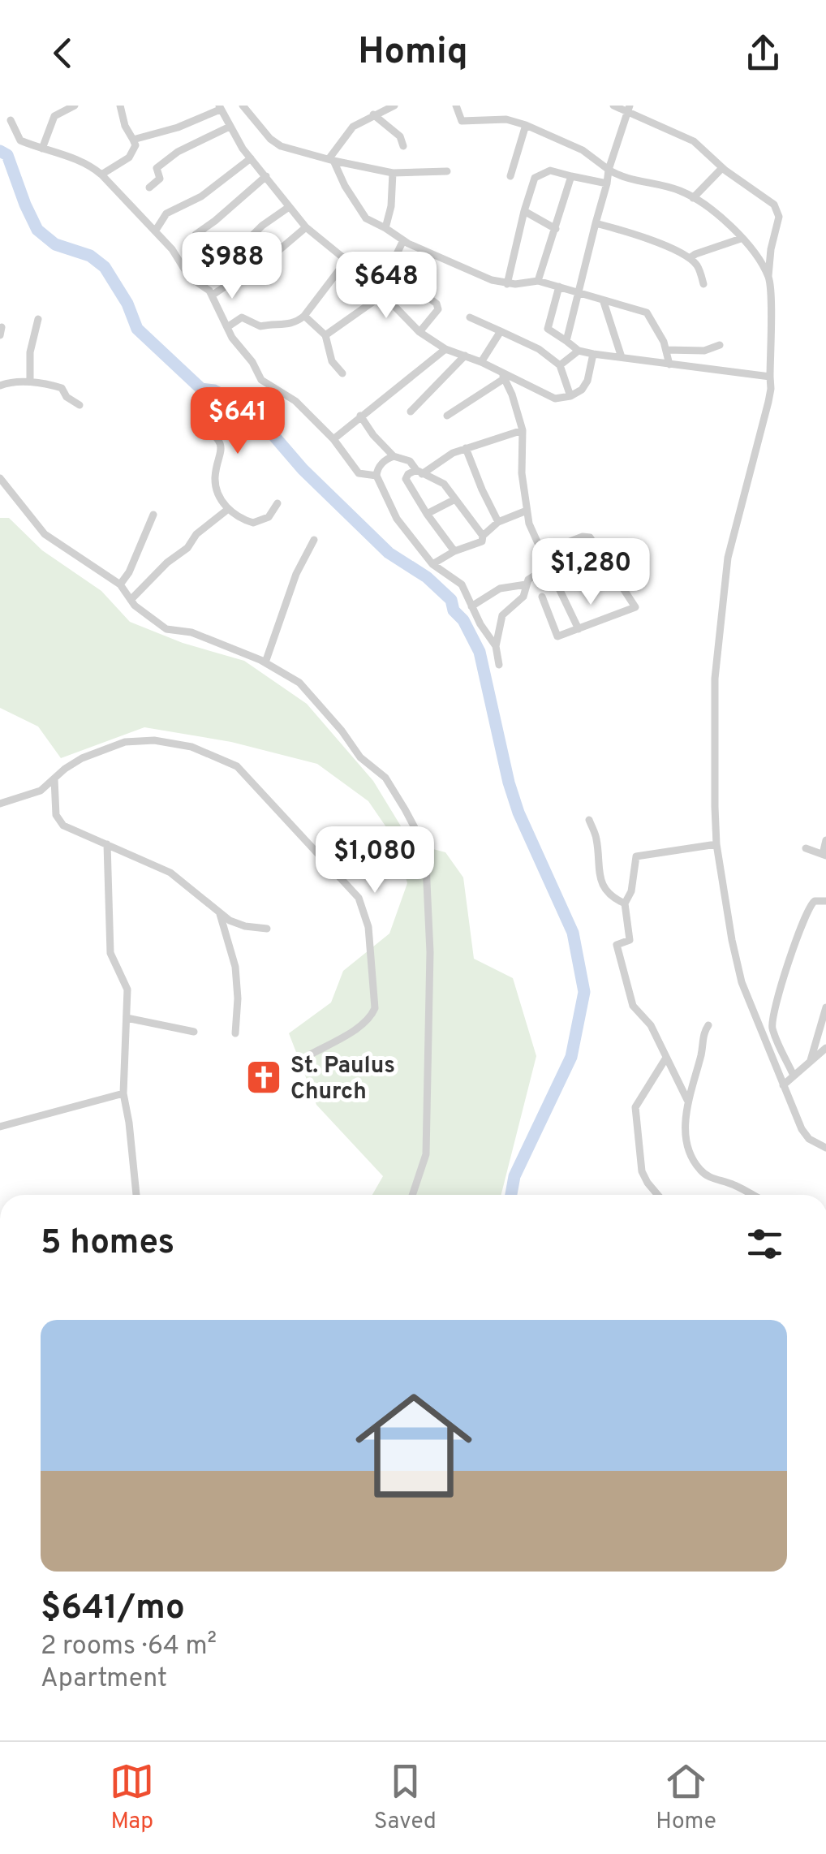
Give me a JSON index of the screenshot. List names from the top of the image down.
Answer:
{
  "places": {
    "church": ["St. Paulus Church"]
  },
  "page": {
    "header": "Homiq",
    "price": [
      "$988",
      "$648",
      "$641",
      "$1,280",
      "$1,080"
    ],
    "heading": "5 homes",
    "list": [
      {
        "name": "$641/mo",
        "note": "2 rooms · 64 m² · Apartment"
      }
    ],
    "tabs": ["Map", "Saved", "Home"]
  }
}
